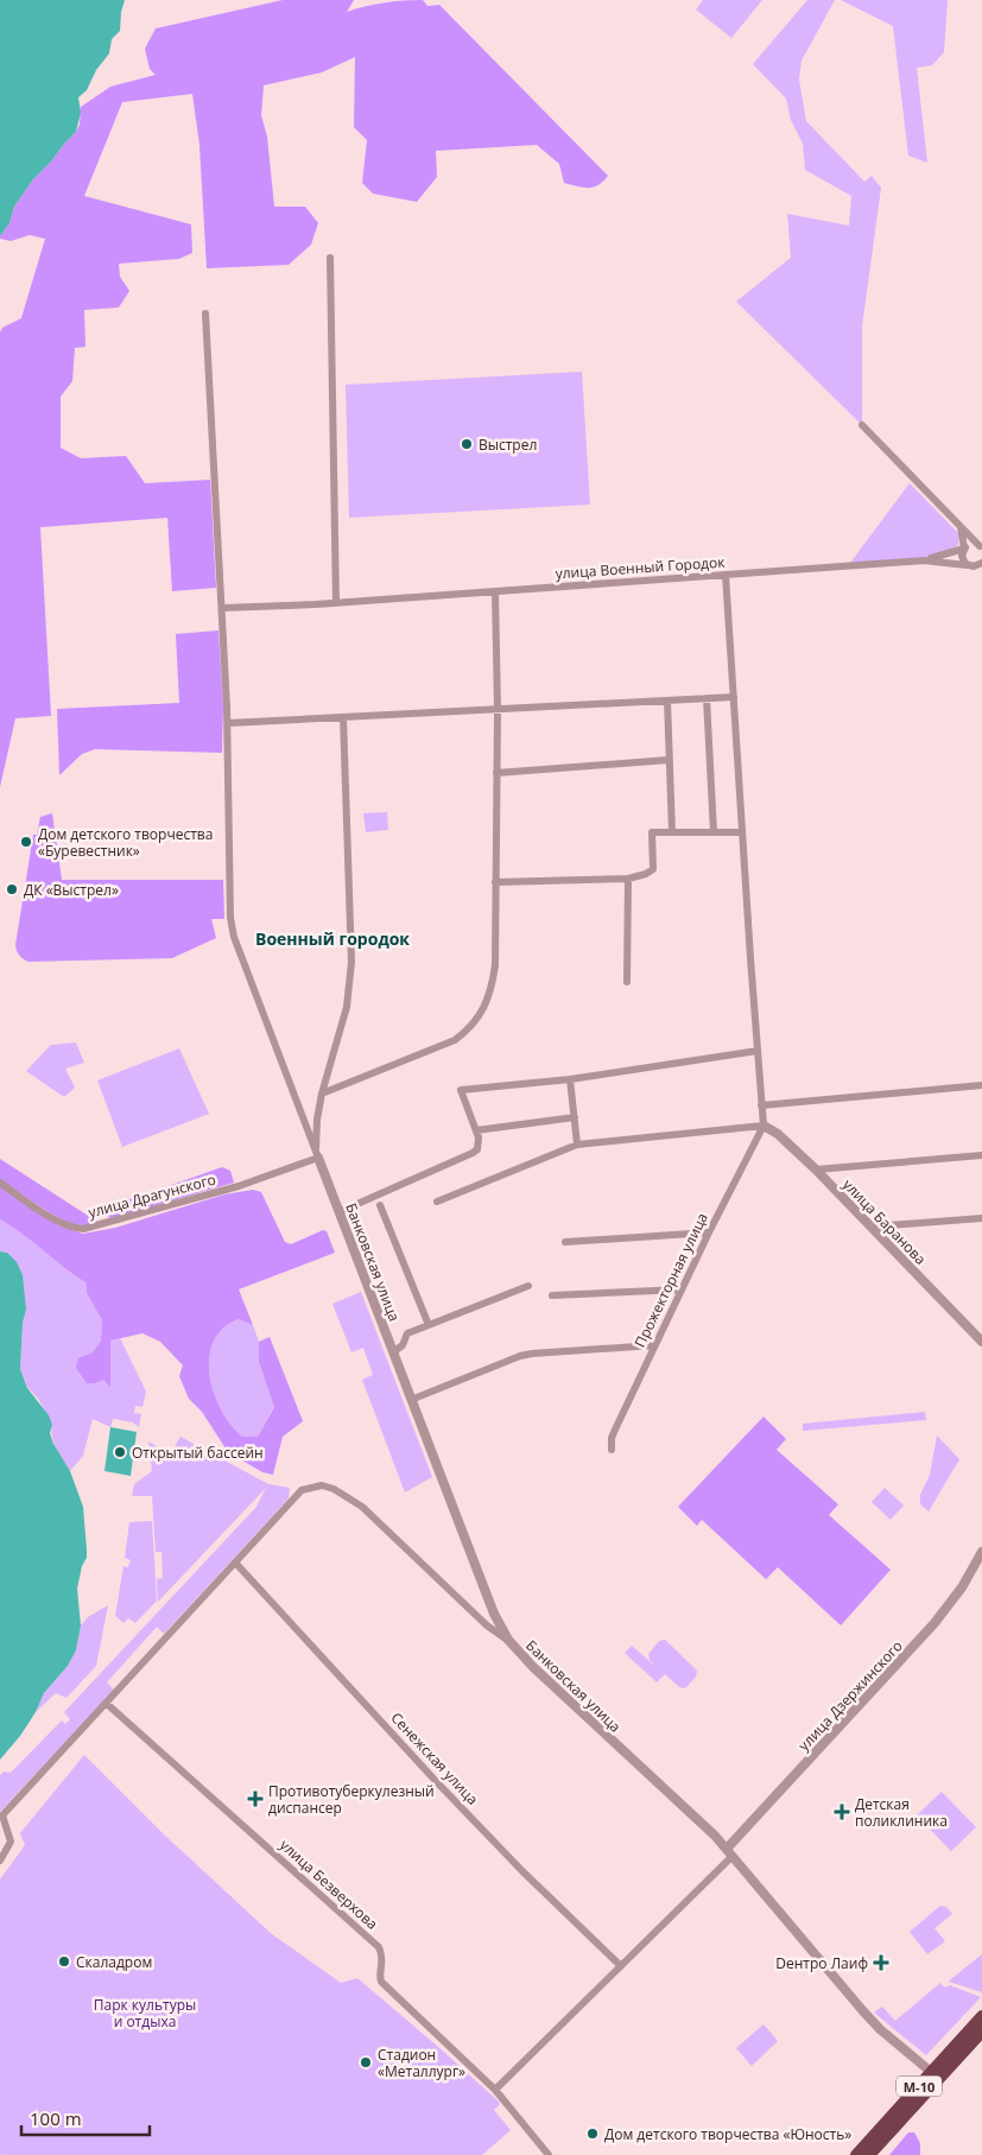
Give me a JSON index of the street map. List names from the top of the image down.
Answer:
{
  "streets": {
    "highway": ["М-10"],
    "street": [
      "улица Военный Городок",
      "улица Драгунского",
      "улица Баранова",
      "Банковская улица",
      "Прожекторная улица",
      "улица Дзержинского",
      "Сенежская улица",
      "улица Безверхова"
    ]
  },
  "crossings": [
    ["улица Драгунского", "Банковская улица"],
    ["улица Баранова", "Прожекторная улица"],
    ["Банковская улица", "улица Дзержинского"],
    ["Банковская улица", "М-10"],
    ["улица Дзержинского", "Сенежская улица"],
    ["улица Дзержинского", "улица Безверхова"]
  ],
  "districts": ["Военный городок"],
  "parks": ["Парк культуры и отдыха"],
  "places": {
    "other": [
      "Выстрел",
      "Дом детского творчества «Буревестник»",
      "ДК «Выстрел»",
      "Открытый бассейн",
      "Скаладром",
      "Стадион «Металлург»",
      "Дом детского творчества «Юность»"
    ],
    "health": ["Противотуберкулезный диспансер", "Детская поликлиника", "Dентро Лаиф"]
  },
  "scale_bar": "100 m"
}
